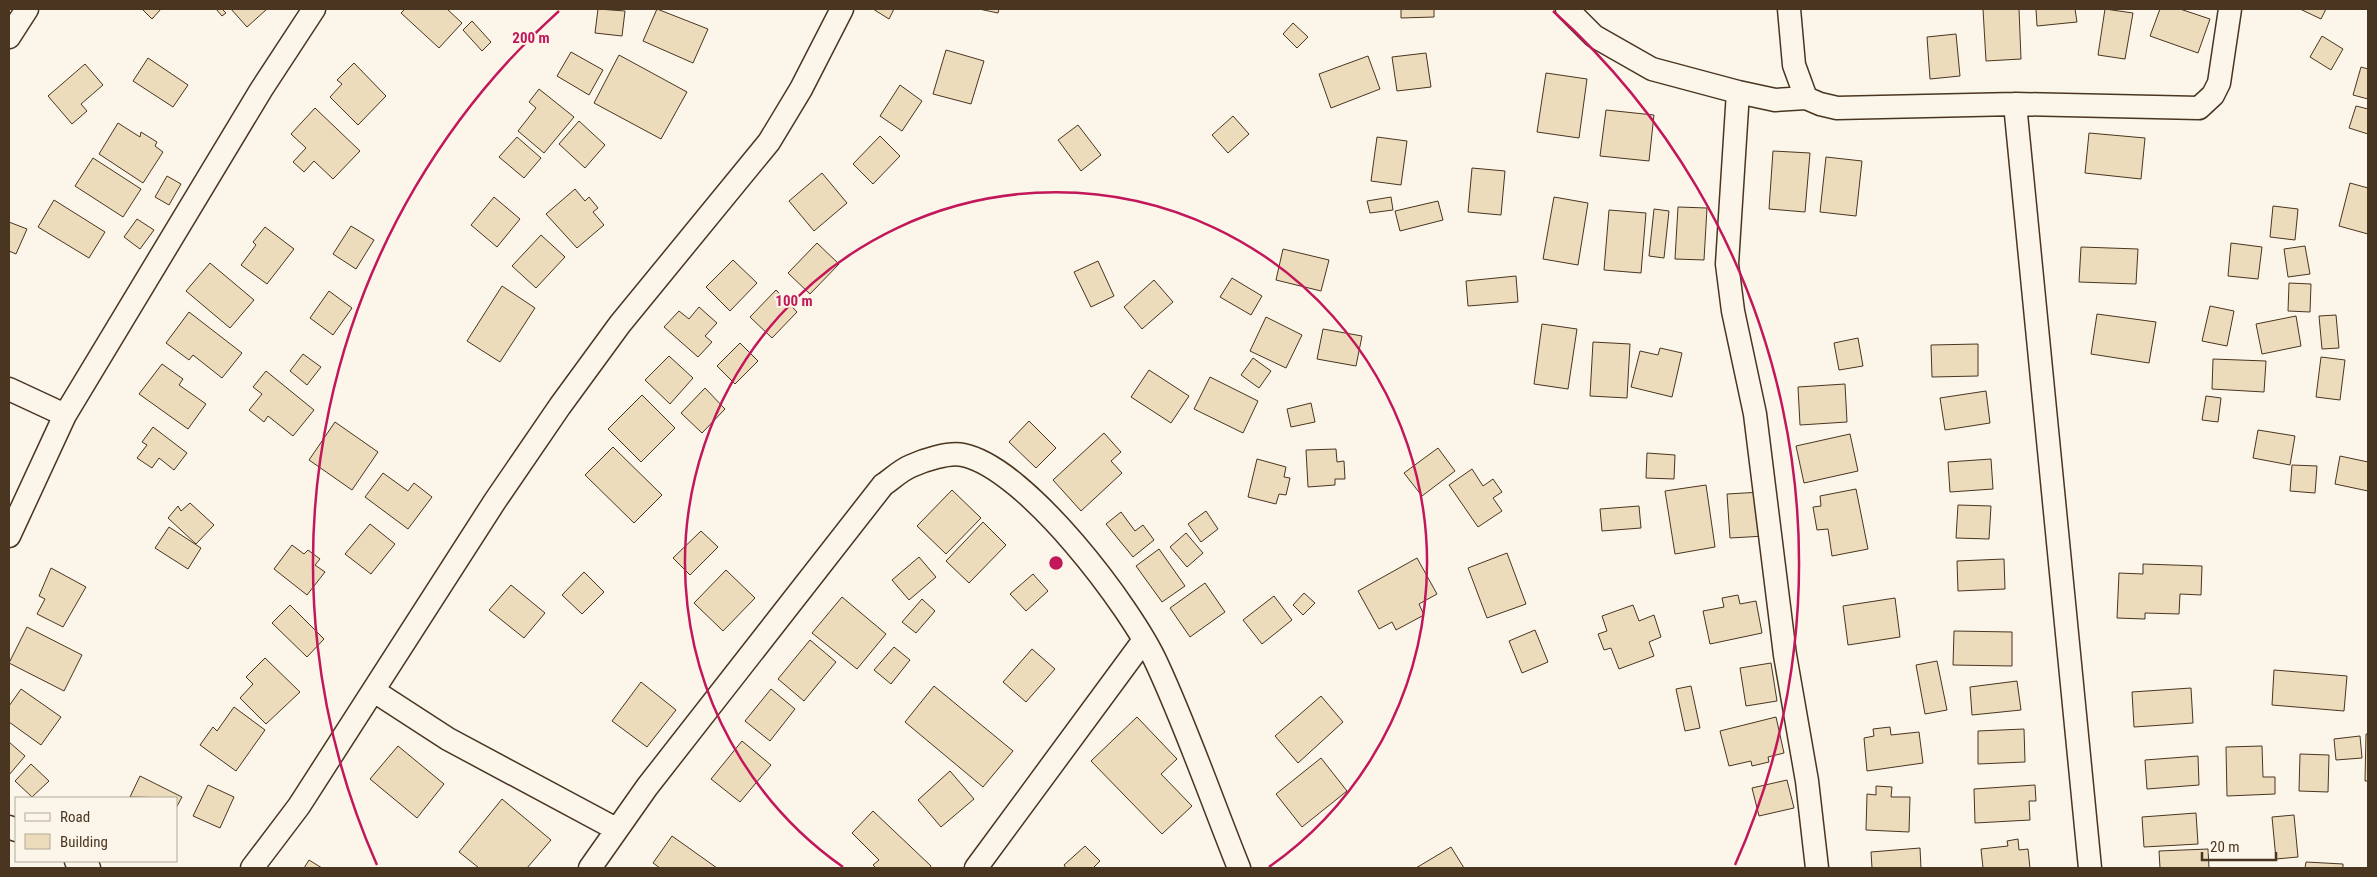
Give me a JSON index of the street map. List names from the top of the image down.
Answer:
{
  "legend": ["Road", "Building"],
  "scale_bar": "20 m",
  "rings": ["200 m", "100 m"]
}
